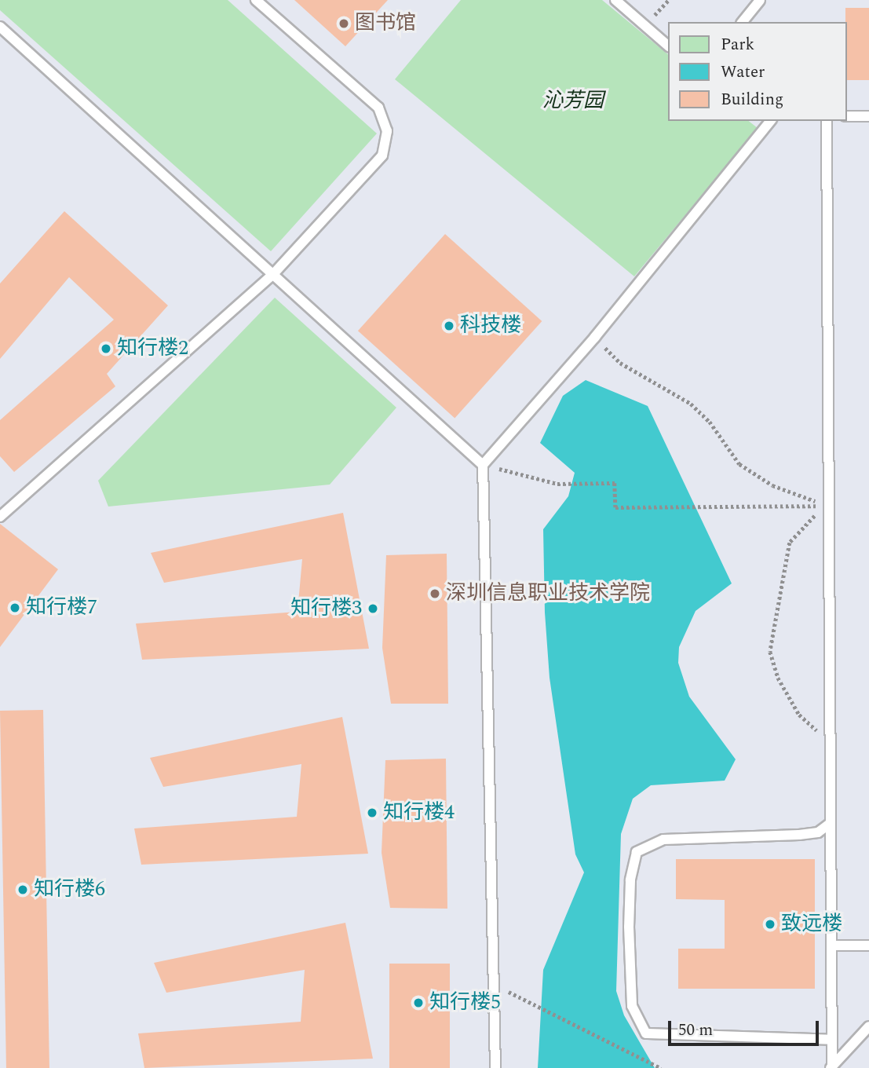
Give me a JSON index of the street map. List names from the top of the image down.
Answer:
{
  "parks": ["沁芳园"],
  "places": [
    "图书馆",
    "科技楼",
    "知行楼2",
    "深圳信息职业技术学院",
    "知行楼7",
    "知行楼3",
    "知行楼4",
    "知行楼6",
    "致远楼",
    "知行楼5"
  ],
  "legend": ["Park", "Water", "Building"],
  "scale_bar": "50 m"
}
